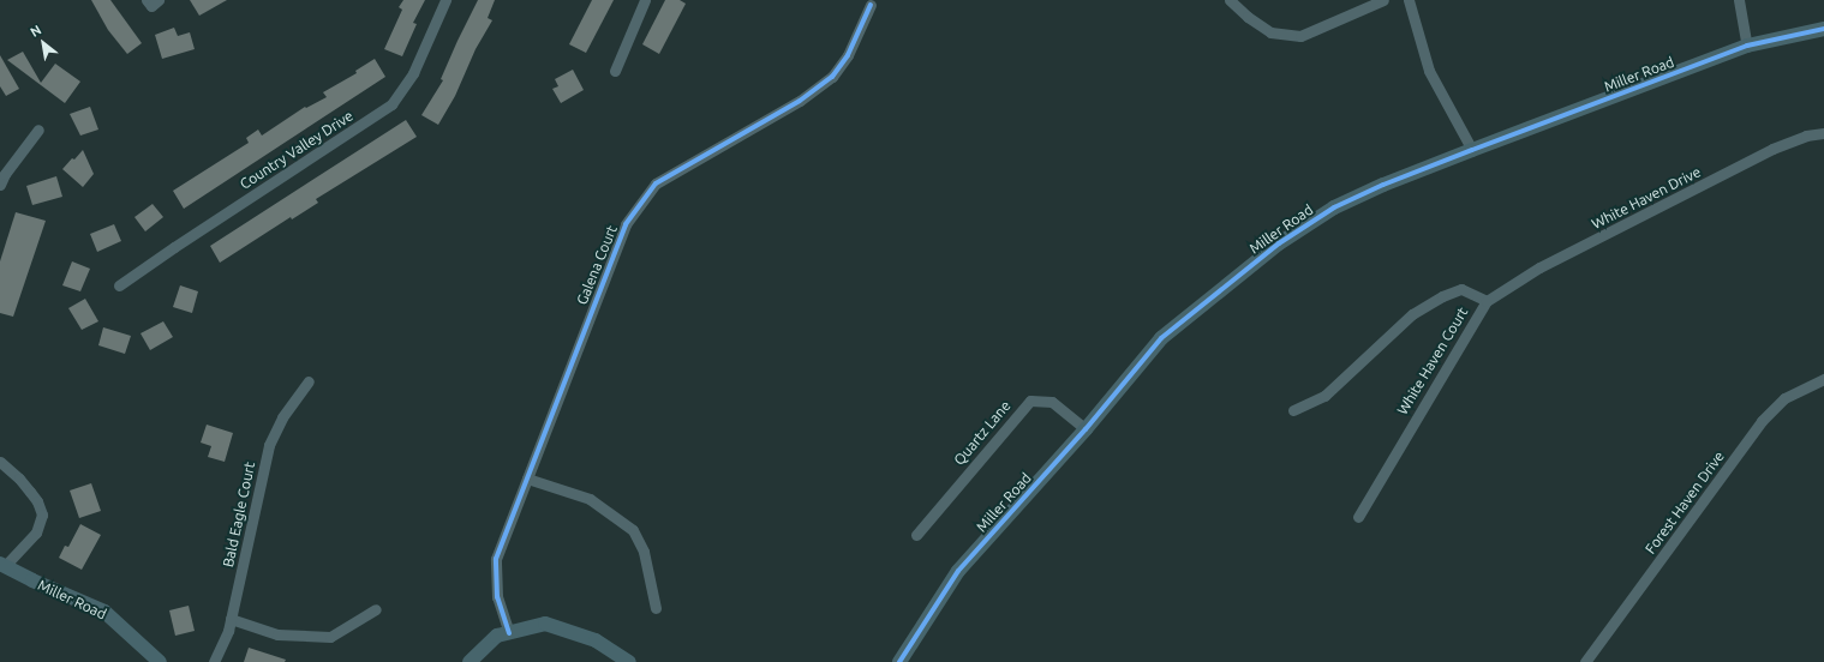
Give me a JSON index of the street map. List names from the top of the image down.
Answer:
{
  "streets": {
    "street": [
      "Miller Road",
      "Country Valley Drive",
      "White Haven Drive",
      "Galena Court",
      "White Haven Court",
      "Quartz Lane",
      "Forest Haven Drive",
      "Bald Eagle Court"
    ]
  },
  "crossings": [
    ["Miller Road", "Quartz Lane"],
    ["White Haven Drive", "White Haven Court"]
  ],
  "north": "top left"
}
